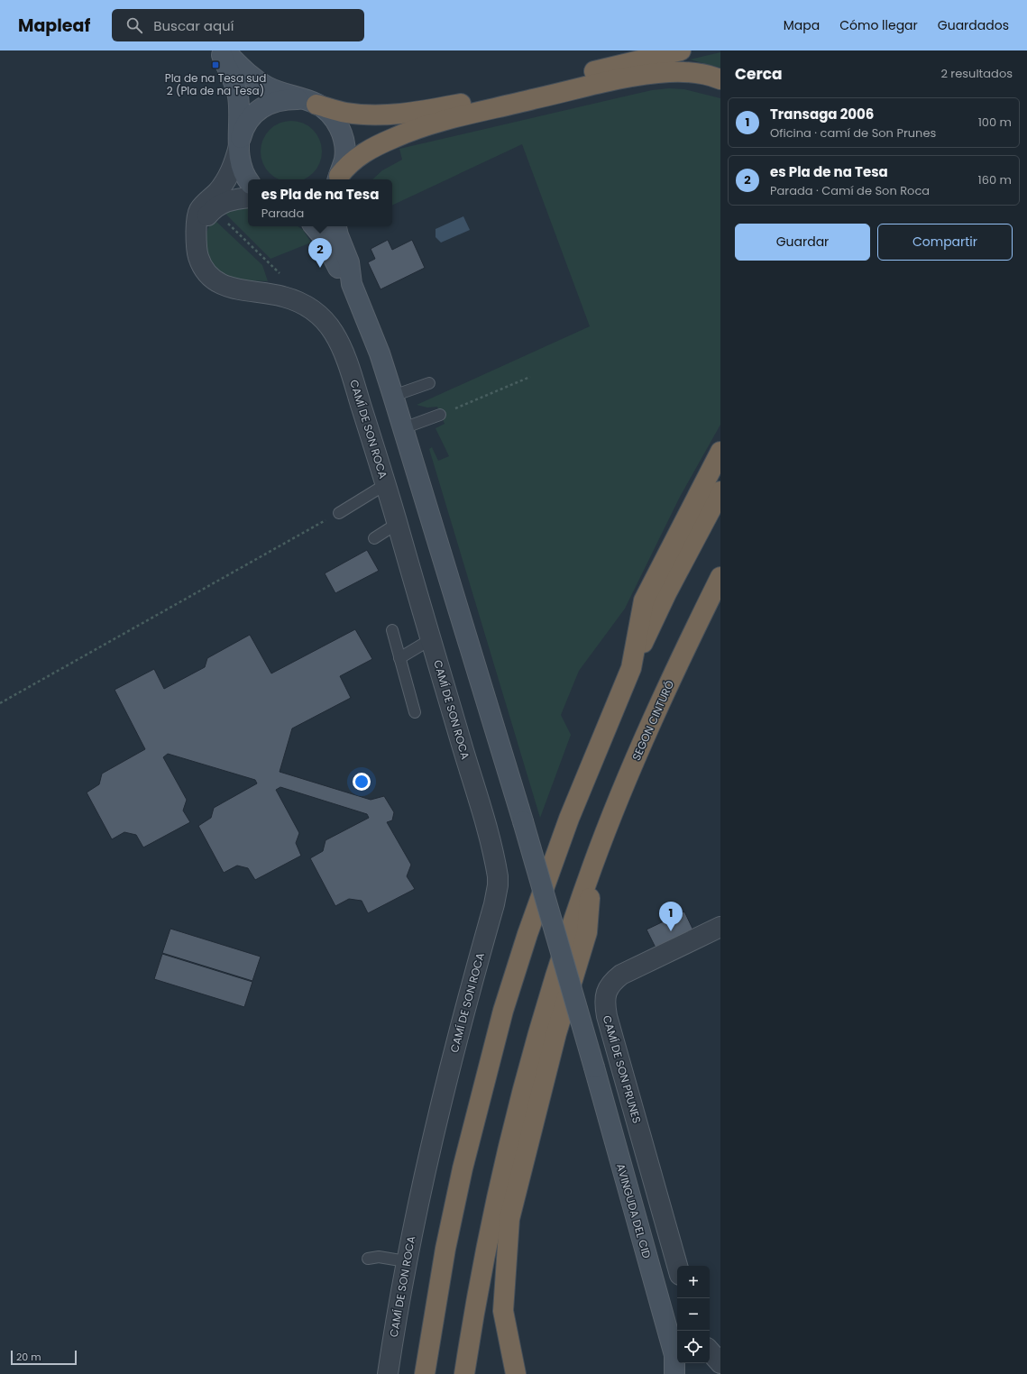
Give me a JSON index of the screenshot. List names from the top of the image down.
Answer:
{
  "streets": {
    "highway": ["SEGON CINTURÓ"],
    "street": ["CAMÍ DE SON ROCA", "CAMÍ DE SON PRUNES", "AVINGUDA DEL CID"]
  },
  "places": {
    "transit": ["Pla de na Tesa sud 2 (Pla de na Tesa)"]
  },
  "scale_bar": "20 m",
  "page": {
    "header": "Mapleaf",
    "search": "Buscar aquí",
    "nav": ["Mapa", "Cómo llegar", "Guardados"],
    "heading": ["Cerca", "2 resultados"],
    "list": [
      {
        "mark": "1",
        "name": "Transaga 2006",
        "note": "Oficina · camí de Son Prunes",
        "value": "100 m"
      },
      {
        "mark": "2",
        "name": "es Pla de na Tesa",
        "note": "Parada · Camí de Son Roca",
        "value": "160 m"
      }
    ],
    "popup": ["es Pla de na Tesa", "Parada"],
    "buttons": ["Guardar", "Compartir"],
    "pins": ["2", "1"],
    "map_buttons": ["+", "−"],
    "scale": "20 m"
  }
}
